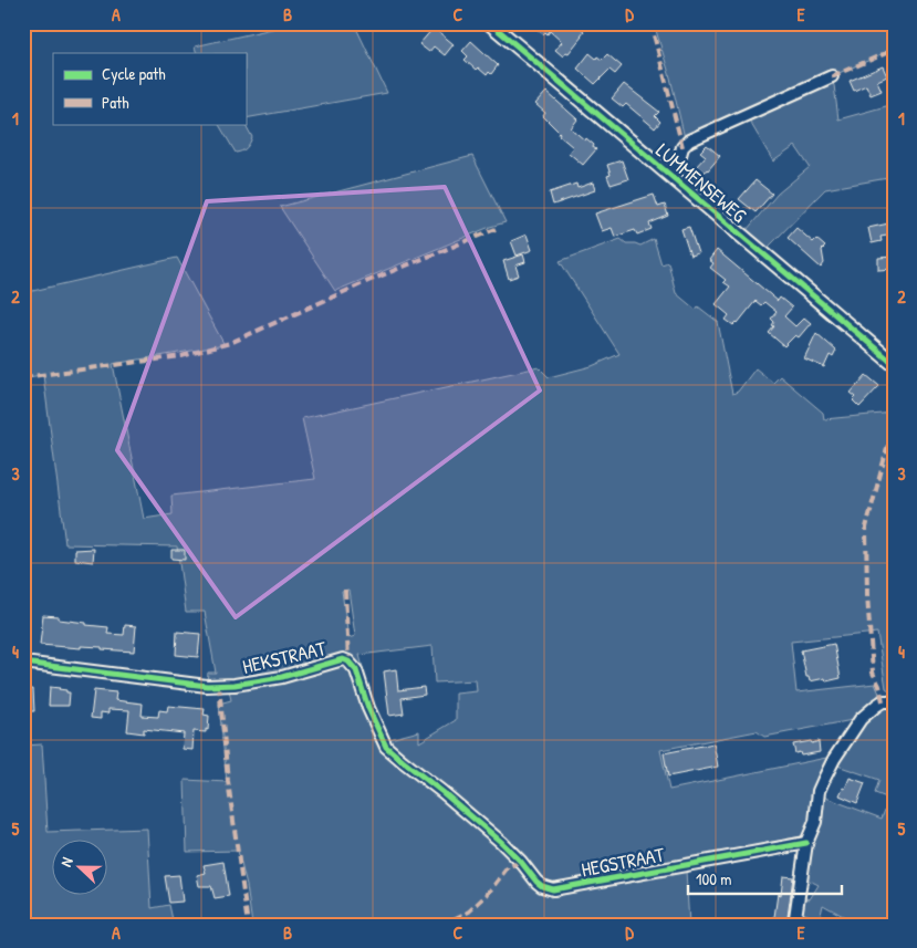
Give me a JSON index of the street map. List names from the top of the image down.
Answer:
{
  "streets": {
    "main road": ["LUMMENSEWEG"],
    "street": ["HEKSTRAAT", "HEGSTRAAT"]
  },
  "crossings": [
    ["HEKSTRAAT", "HEGSTRAAT"]
  ],
  "legend": ["Cycle path", "Path"],
  "scale_bar": "100 m",
  "north": "left",
  "grid": {
    "columns": [
      "A",
      "B",
      "C",
      "D",
      "E"
    ],
    "rows": [
      "1",
      "2",
      "3",
      "4",
      "5"
    ]
  }
}
